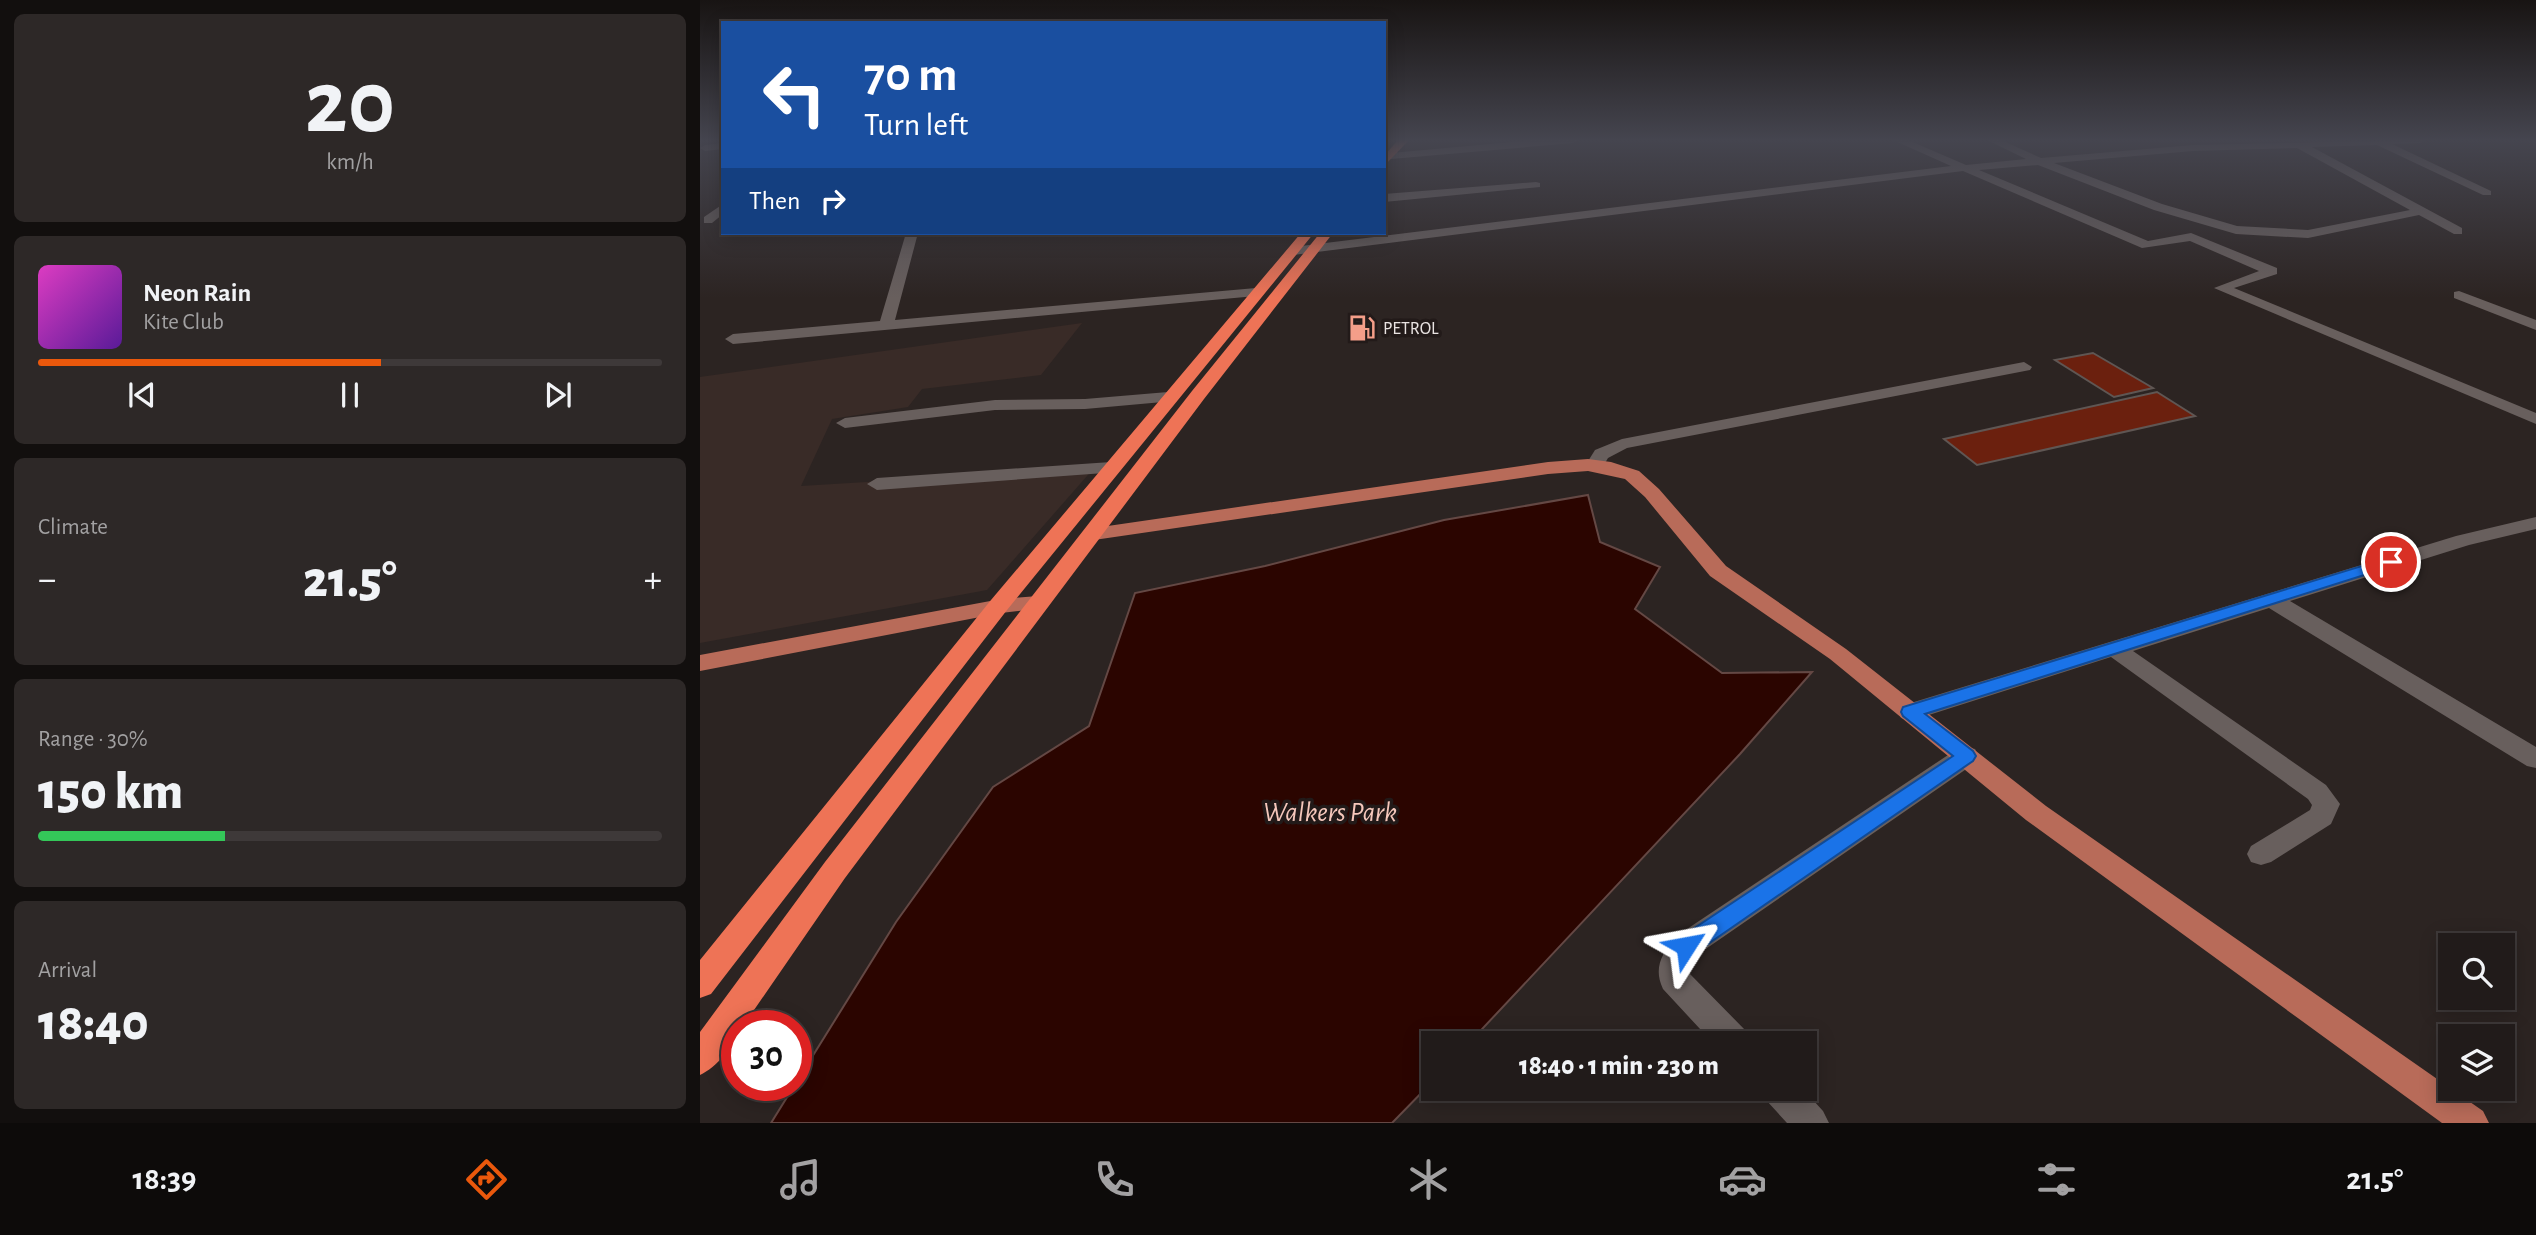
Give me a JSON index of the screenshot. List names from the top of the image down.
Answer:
{
  "water": ["Walkers Park"],
  "places": {
    "fuel station": ["PETROL"]
  },
  "page": {
    "tile": [
      ["20", "km/h"],
      "Climate",
      ["Range · 30%", "150 km"],
      ["Arrival", "18:40"]
    ],
    "turn": ["70 m", "Turn left"],
    "then": "Then",
    "song": ["Neon Rain", "Kite Club"],
    "heat": ["−", "21.5°", "+"],
    "limit": "30",
    "trip": "18:40 · 1 min · 230 m",
    "tabs": ["18:39", "21.5°"]
  }
}
